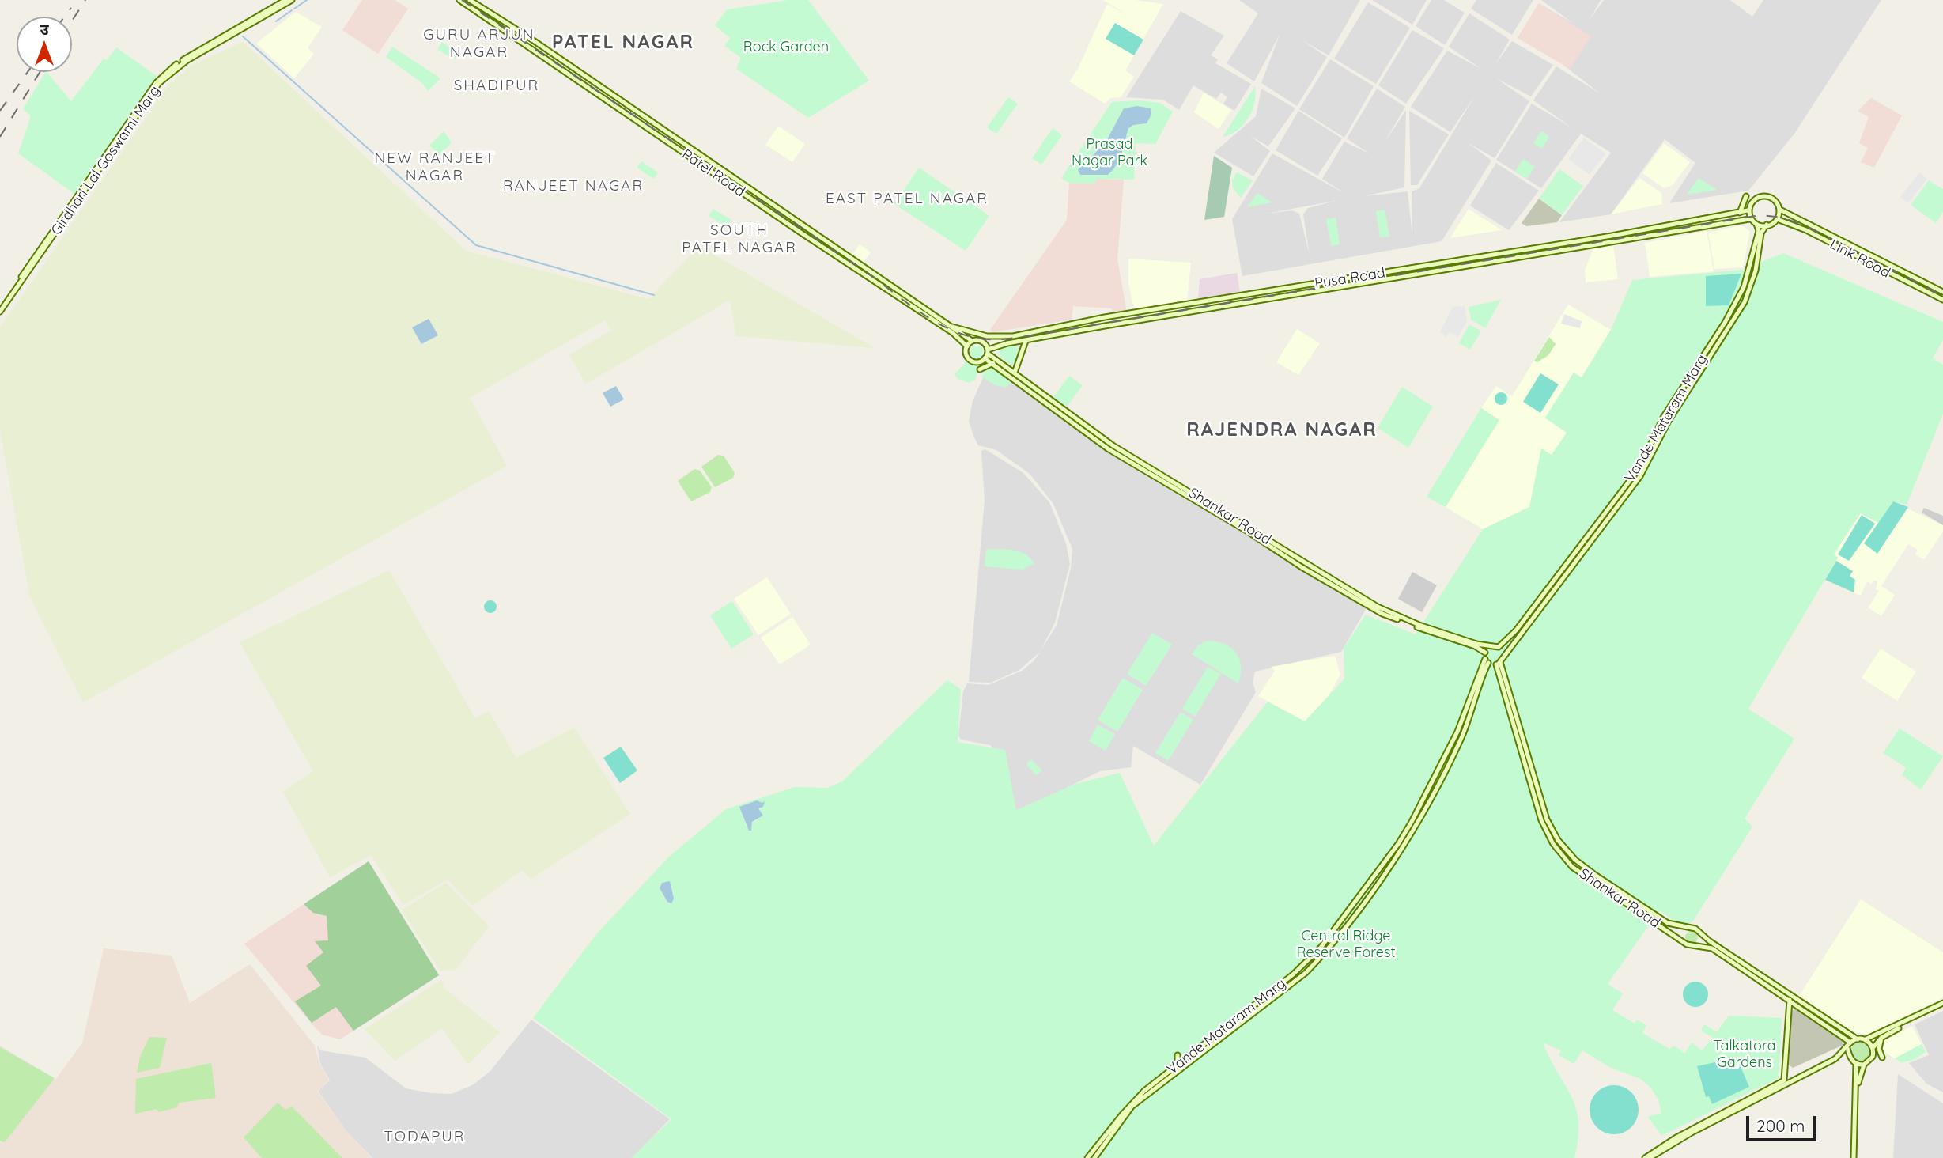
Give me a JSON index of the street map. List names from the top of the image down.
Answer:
{
  "streets": {
    "main road": [
      "Girdhari Lal Goswami Marg",
      "Patel Road",
      "Link Road",
      "Pusa Road",
      "Vande Mataram Marg",
      "Shankar Road"
    ]
  },
  "crossings": [
    ["Patel Road", "Pusa Road"],
    ["Patel Road", "Shankar Road"],
    ["Link Road", "Pusa Road"],
    ["Link Road", "Vande Mataram Marg"],
    ["Pusa Road", "Vande Mataram Marg"],
    ["Pusa Road", "Shankar Road"],
    ["Vande Mataram Marg", "Shankar Road"]
  ],
  "districts": [
    "GURU ARJUN NAGAR",
    "PATEL NAGAR",
    "SHADIPUR",
    "NEW RANJEET NAGAR",
    "RANJEET NAGAR",
    "EAST PATEL NAGAR",
    "SOUTH PATEL NAGAR",
    "RAJENDRA NAGAR",
    "TODAPUR"
  ],
  "parks": [
    "Rock Garden",
    "Prasad Nagar Park",
    "Central Ridge Reserve Forest",
    "Talkatora Gardens"
  ],
  "scale_bar": "200 m",
  "north": "top"
}
